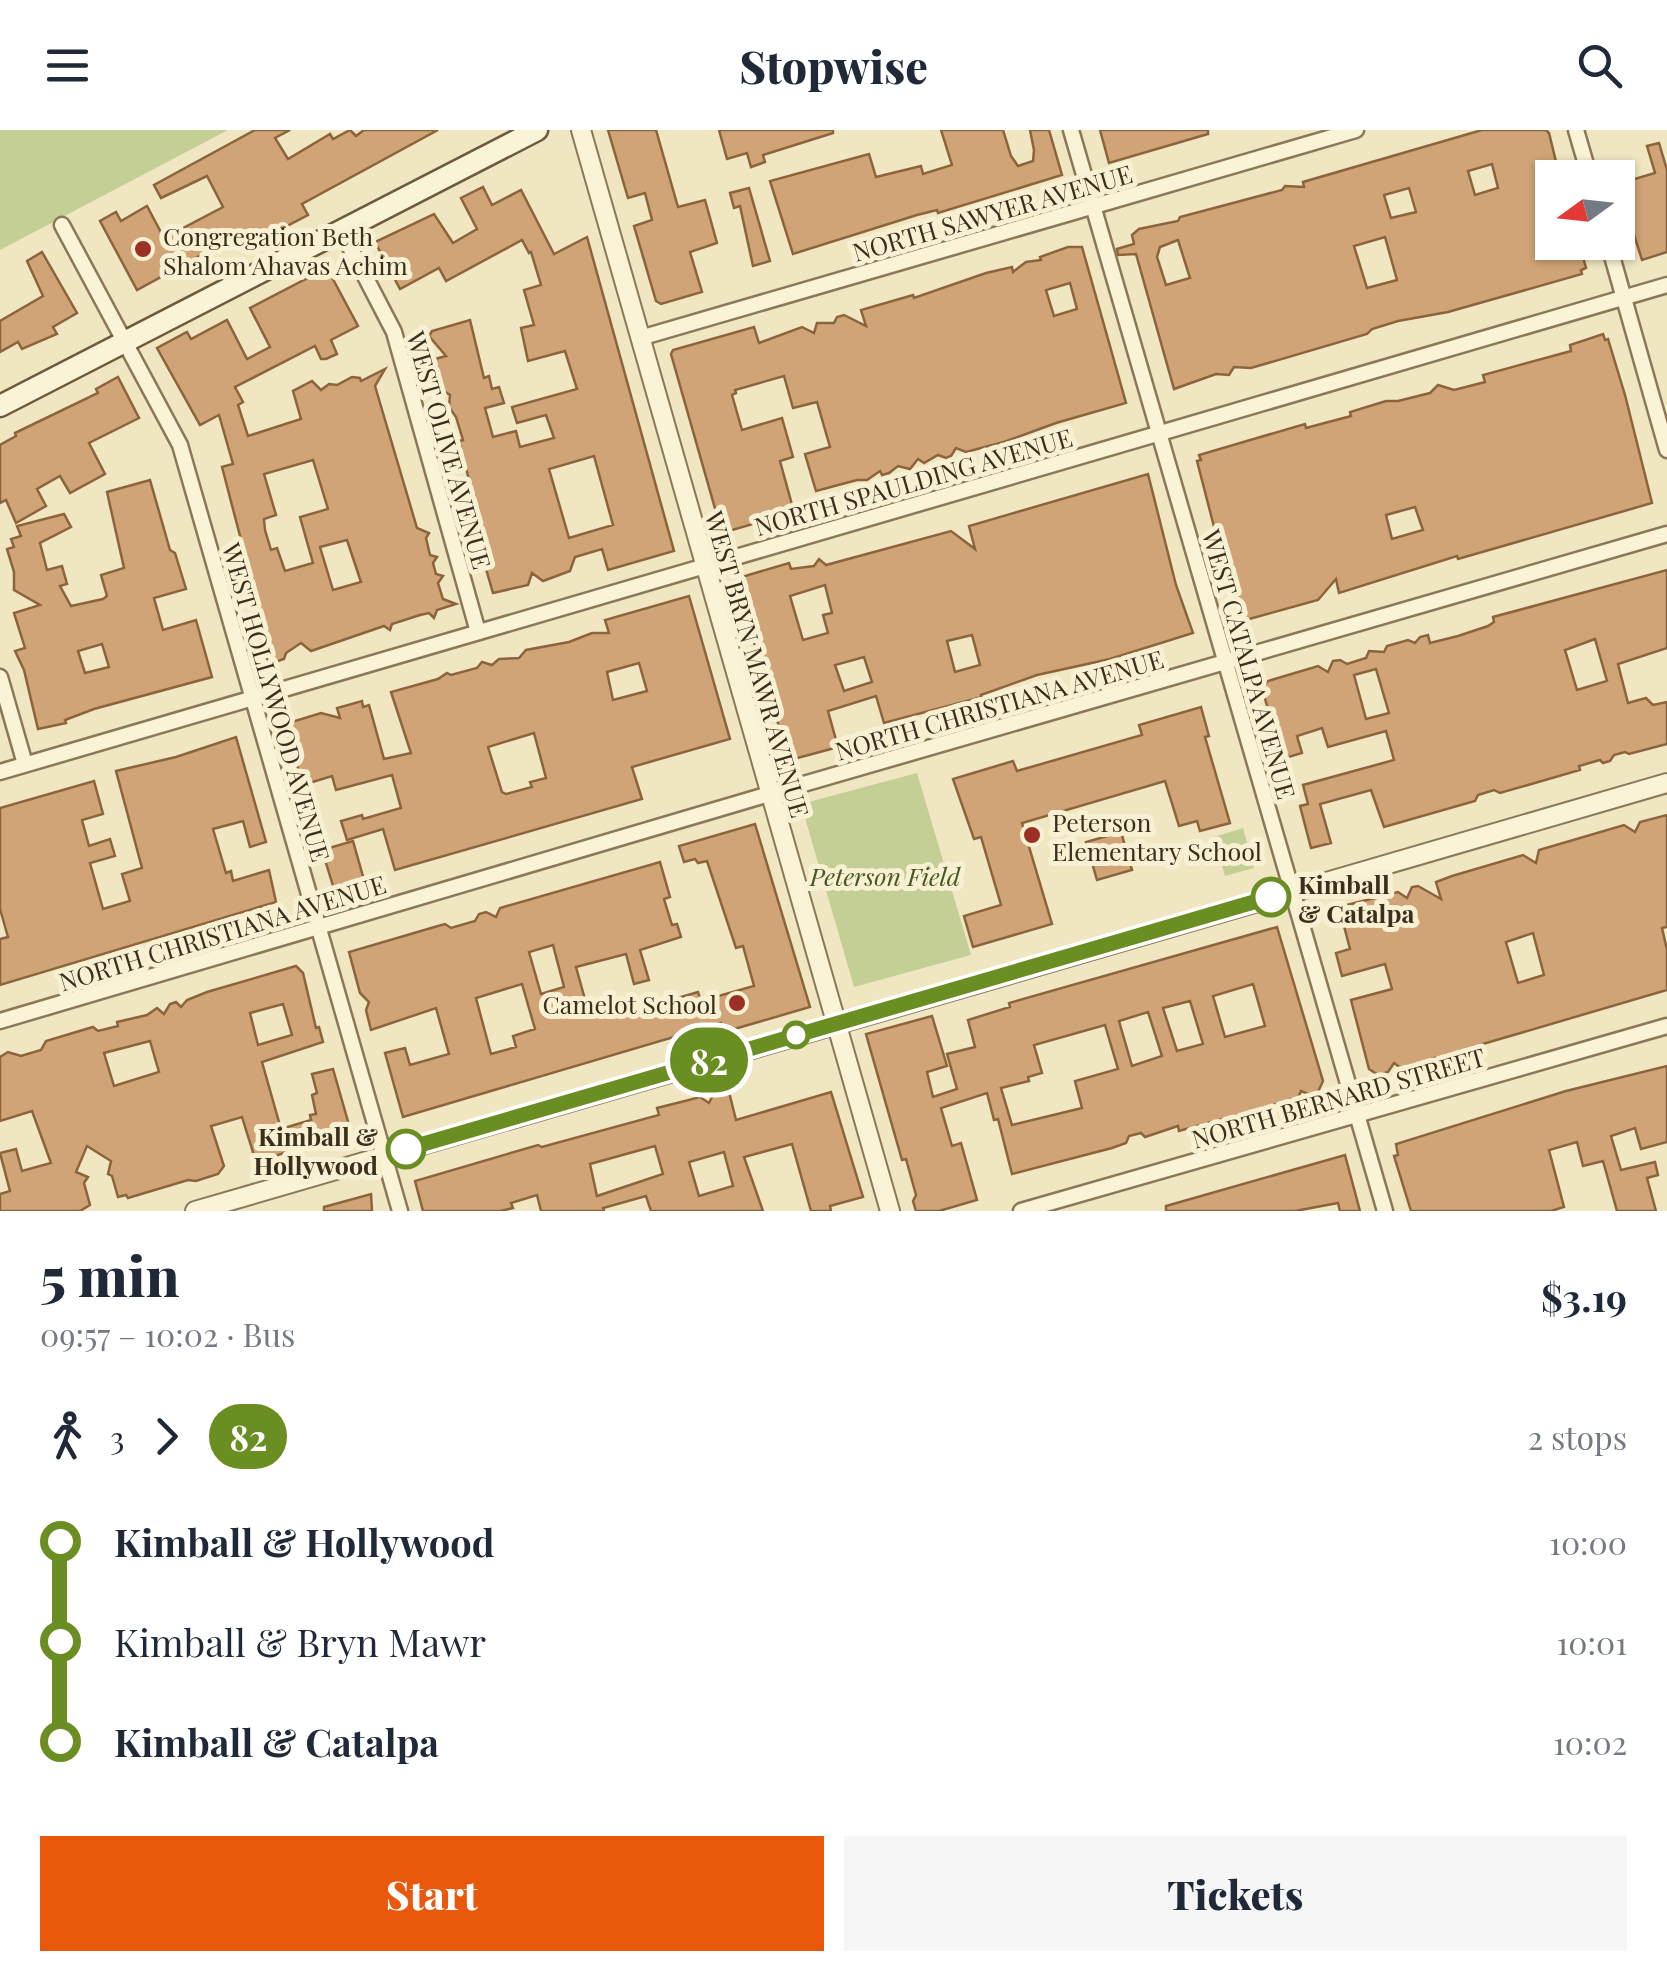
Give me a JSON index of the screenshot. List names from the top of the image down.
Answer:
{
  "streets": {
    "street": [
      "NORTH SAWYER AVENUE",
      "WEST OLIVE AVENUE",
      "NORTH SPAULDING AVENUE",
      "WEST BRYN MAWR AVENUE",
      "WEST CATALPA AVENUE",
      "WEST HOLLYWOOD AVENUE",
      "NORTH CHRISTIANA AVENUE",
      "NORTH BERNARD STREET"
    ]
  },
  "crossings": [
    ["NORTH SAWYER AVENUE", "WEST BRYN MAWR AVENUE"],
    ["NORTH SAWYER AVENUE", "WEST CATALPA AVENUE"],
    ["WEST OLIVE AVENUE", "NORTH SPAULDING AVENUE"],
    ["NORTH SPAULDING AVENUE", "WEST BRYN MAWR AVENUE"],
    ["NORTH SPAULDING AVENUE", "WEST CATALPA AVENUE"],
    ["NORTH SPAULDING AVENUE", "WEST HOLLYWOOD AVENUE"],
    ["WEST BRYN MAWR AVENUE", "NORTH CHRISTIANA AVENUE"],
    ["WEST CATALPA AVENUE", "NORTH CHRISTIANA AVENUE"],
    ["WEST CATALPA AVENUE", "NORTH BERNARD STREET"],
    ["WEST HOLLYWOOD AVENUE", "NORTH CHRISTIANA AVENUE"]
  ],
  "parks": ["Peterson Field"],
  "places": [
    "Congregation Beth Shalom Ahavas Achim",
    "Peterson Elementary School",
    "Kimball & Catalpa",
    "Camelot School",
    "Kimball & Hollywood"
  ],
  "lines": ["bus line 82"],
  "north": "left",
  "page": {
    "header": "Stopwise",
    "on_map": "82",
    "heading": ["5 min", "09:57 – 10:02 · Bus", "$3.19"],
    "legs": ["3", "82", "2 stops"],
    "list": [
      {
        "name": "Kimball & Hollywood",
        "value": "10:00"
      },
      {
        "name": "Kimball & Bryn Mawr",
        "value": "10:01"
      },
      {
        "name": "Kimball & Catalpa",
        "value": "10:02"
      }
    ],
    "buttons": ["Start", "Tickets"]
  }
}
